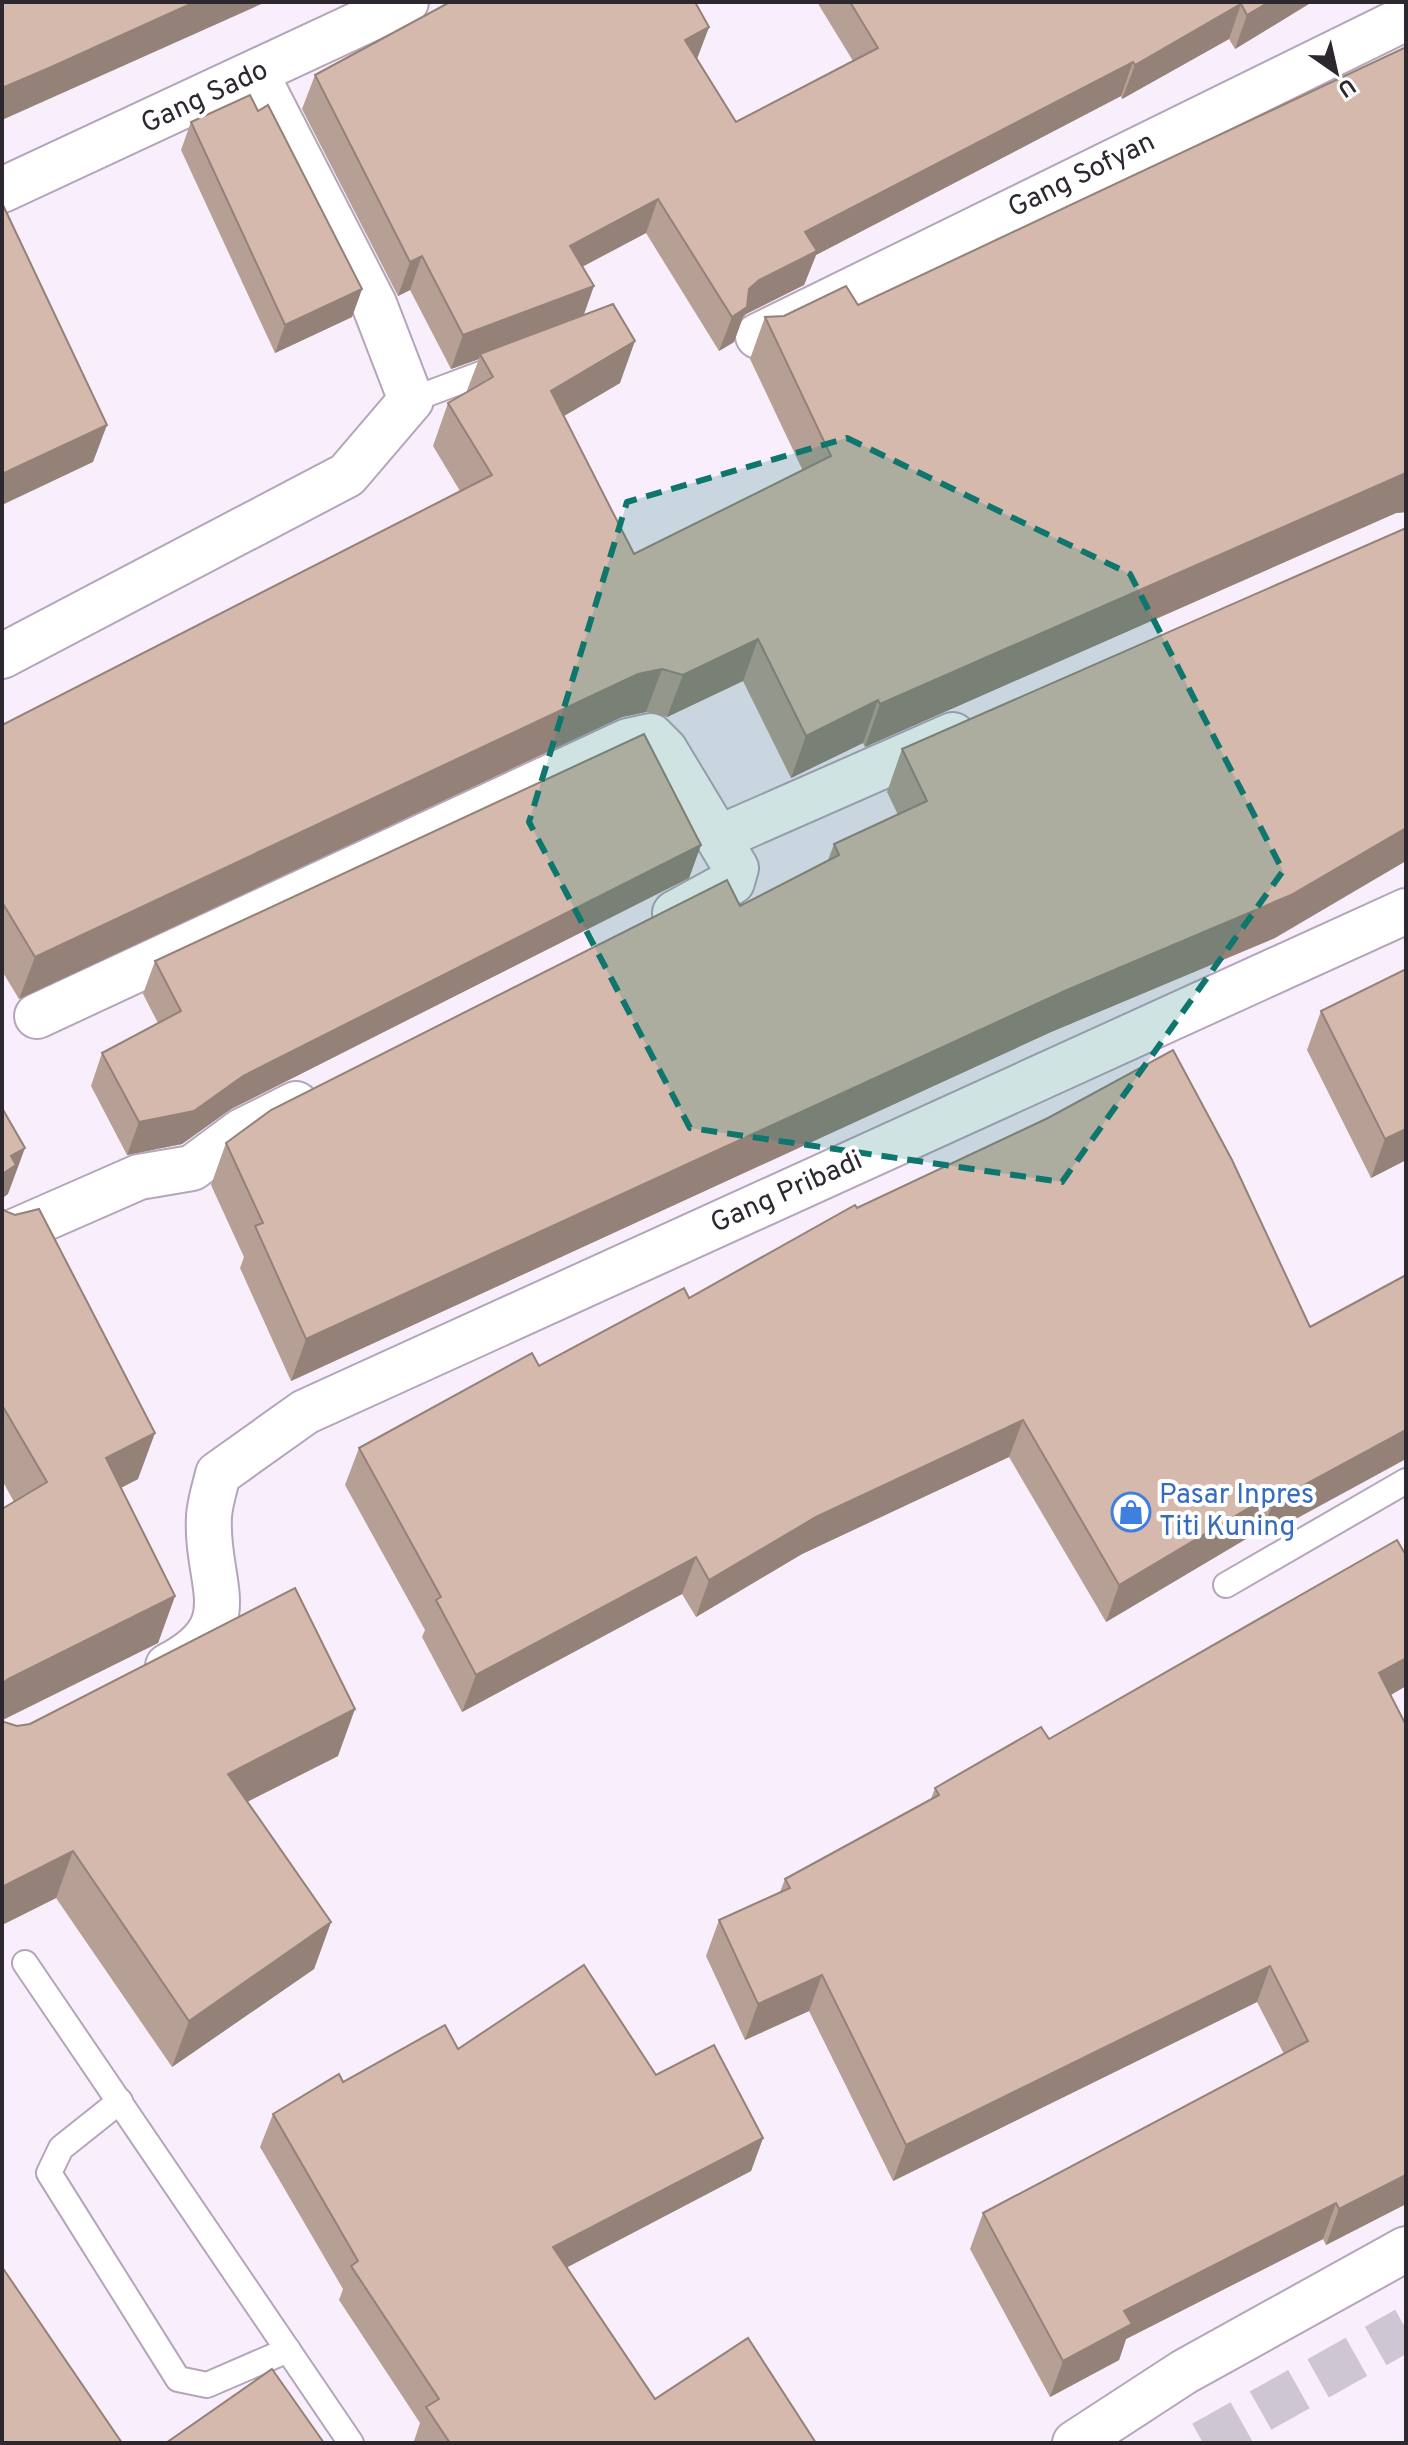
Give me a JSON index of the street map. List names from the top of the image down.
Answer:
{
  "streets": {
    "main road": ["Gang Sado", "Gang Sofyan", "Gang Pribadi"]
  },
  "places": {
    "shop": ["Pasar Inpres Titi Kuning"]
  },
  "north": "bottom right"
}
